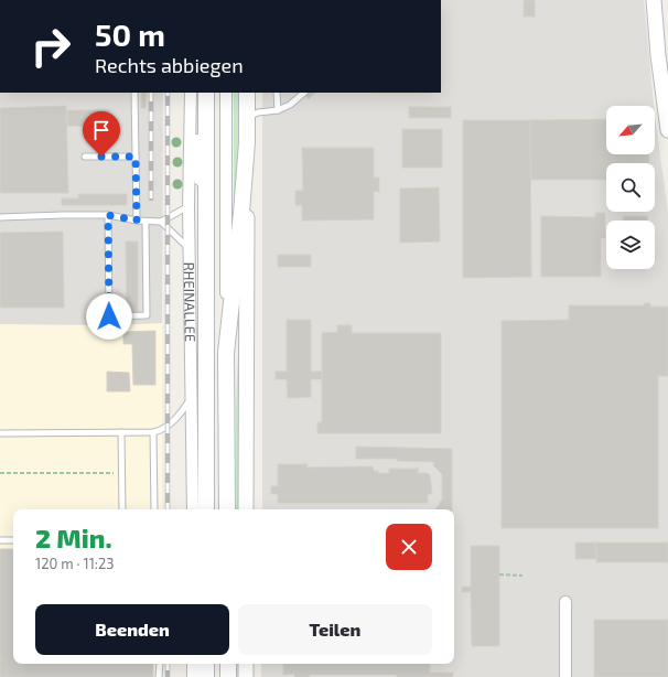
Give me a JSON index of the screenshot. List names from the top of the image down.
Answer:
{
  "streets": {
    "main road": ["RHEINALLEE"]
  },
  "north": "bottom left",
  "page": {
    "turn": ["50 m", "Rechts abbiegen"],
    "heading": ["2 Min.", "120 m · 11:23"],
    "buttons": ["Beenden", "Teilen"]
  }
}
